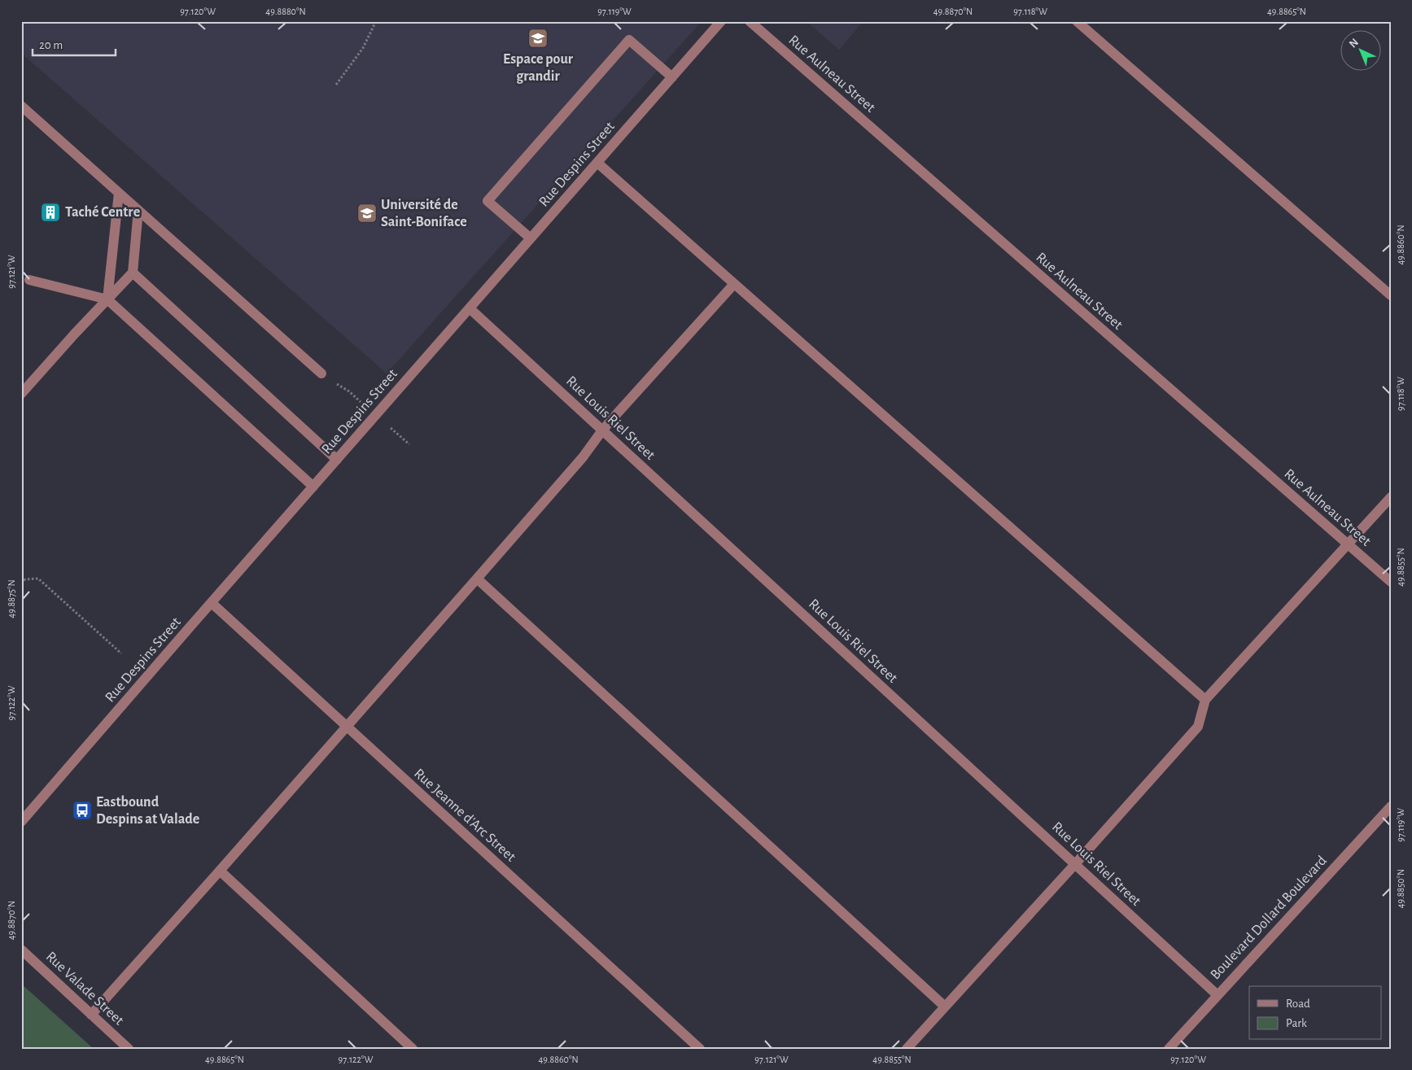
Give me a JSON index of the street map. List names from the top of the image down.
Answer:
{
  "streets": {
    "street": [
      "Rue Aulneau Street",
      "Rue Despins Street",
      "Rue Louis Riel Street",
      "Rue Jeanne d'Arc Street",
      "Boulevard Dollard Boulevard",
      "Rue Valade Street"
    ]
  },
  "crossings": [
    ["Rue Despins Street", "Rue Louis Riel Street"],
    ["Rue Despins Street", "Rue Jeanne d'Arc Street"],
    ["Rue Louis Riel Street", "Boulevard Dollard Boulevard"]
  ],
  "places": {
    "school or university": ["Espace pour grandir", "Université de Saint-Boniface"],
    "building": ["Taché Centre"],
    "bus stop": ["Eastbound Despins at Valade"]
  },
  "legend": ["Road", "Park"],
  "scale_bar": "20 m",
  "north": "top left",
  "coordinates": [
    "97.120°W",
    "49.8880°N",
    "97.119°W",
    "49.8870°N",
    "97.118°W",
    "49.8865°N",
    "49.8860°N",
    "97.121°W",
    "49.8855°N",
    "49.8875°N",
    "97.122°W",
    "49.8850°N"
  ]
}
